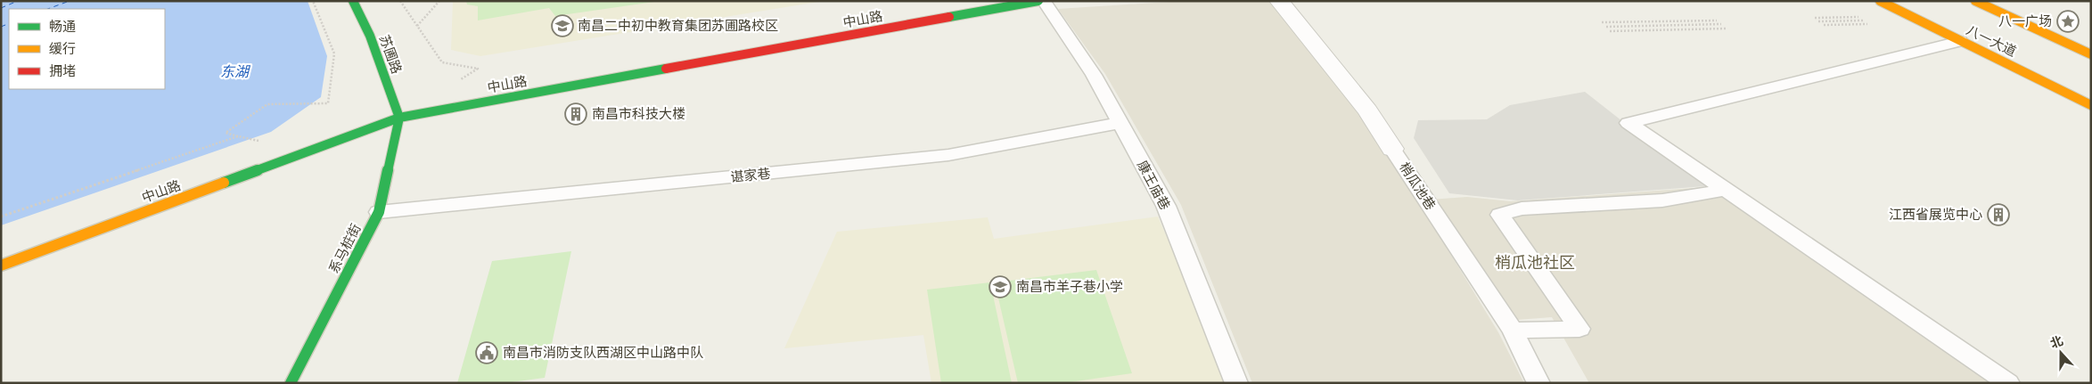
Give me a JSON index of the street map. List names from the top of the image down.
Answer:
{
  "streets": {
    "main road": [
      "中山路",
      "八一大道",
      "苏圃路",
      "系马桩街"
    ],
    "street": ["梢瓜池巷"],
    "lane": ["谌家巷", "康王庙巷"]
  },
  "crossings": [
    ["中山路", "苏圃路"],
    ["中山路", "系马桩街"],
    ["苏圃路", "系马桩街"],
    ["谌家巷", "康王庙巷"],
    ["谌家巷", "系马桩街"]
  ],
  "districts": ["梢瓜池社区"],
  "water": ["东湖"],
  "places": {
    "place": ["八一广场"],
    "school or university": ["南昌二中初中教育集团苏圃路校区", "南昌市羊子巷小学"],
    "building": ["南昌市科技大楼", "江西省展览中心"],
    "public building": ["南昌市消防支队西湖区中山路中队"]
  },
  "legend": ["畅通", "缓行", "拥堵"],
  "north": "top"
}
